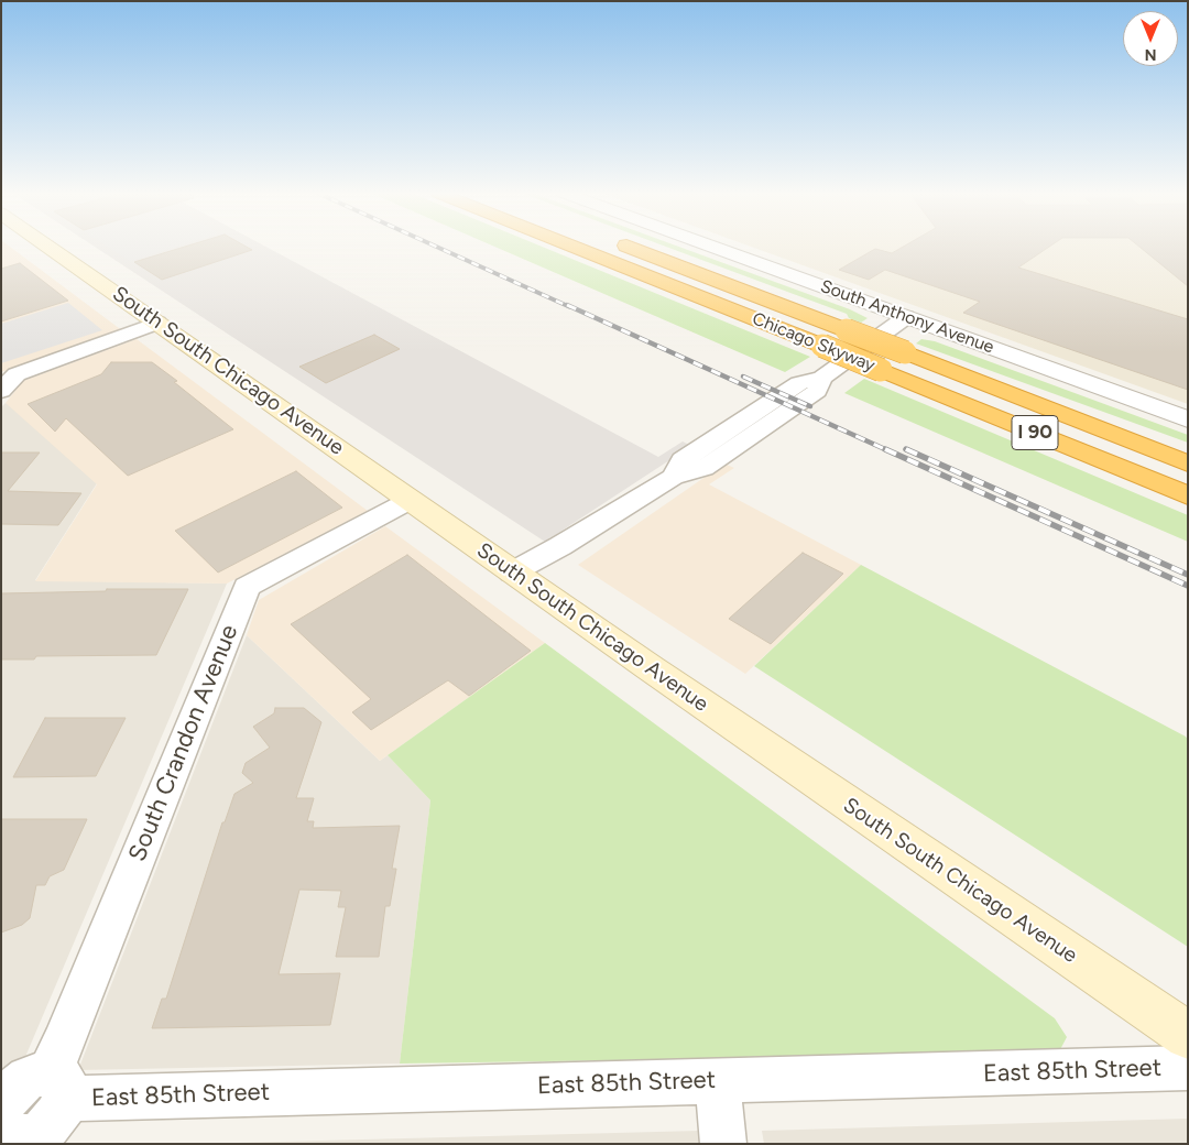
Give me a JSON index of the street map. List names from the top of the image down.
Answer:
{
  "streets": {
    "highway": ["Chicago Skyway", "I 90"],
    "main road": ["South South Chicago Avenue"],
    "street": ["South Anthony Avenue", "South Crandon Avenue", "East 85th Street"]
  },
  "crossings": [
    ["South South Chicago Avenue", "South Crandon Avenue"],
    ["South Crandon Avenue", "East 85th Street"]
  ],
  "north": "bottom"
}
